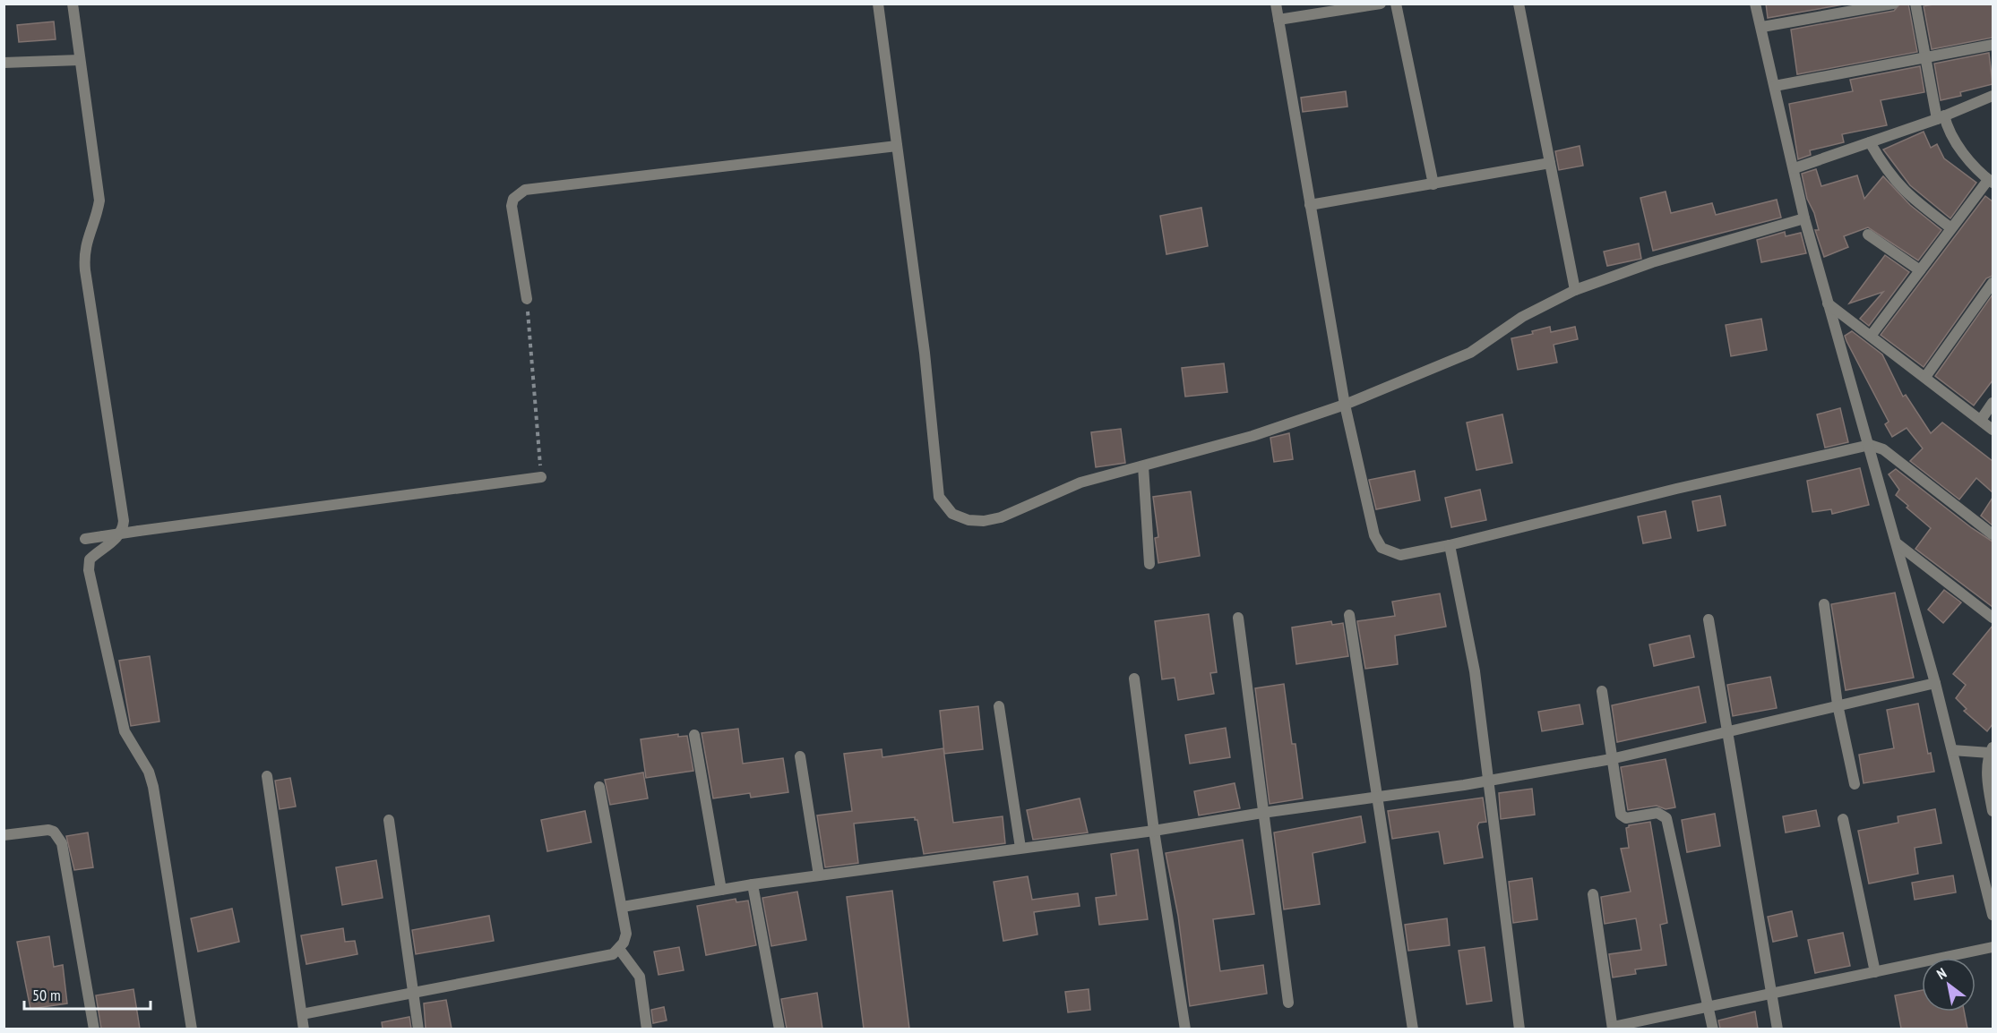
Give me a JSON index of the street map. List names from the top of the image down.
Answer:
{
  "scale_bar": "50 m",
  "north": "top left"
}
